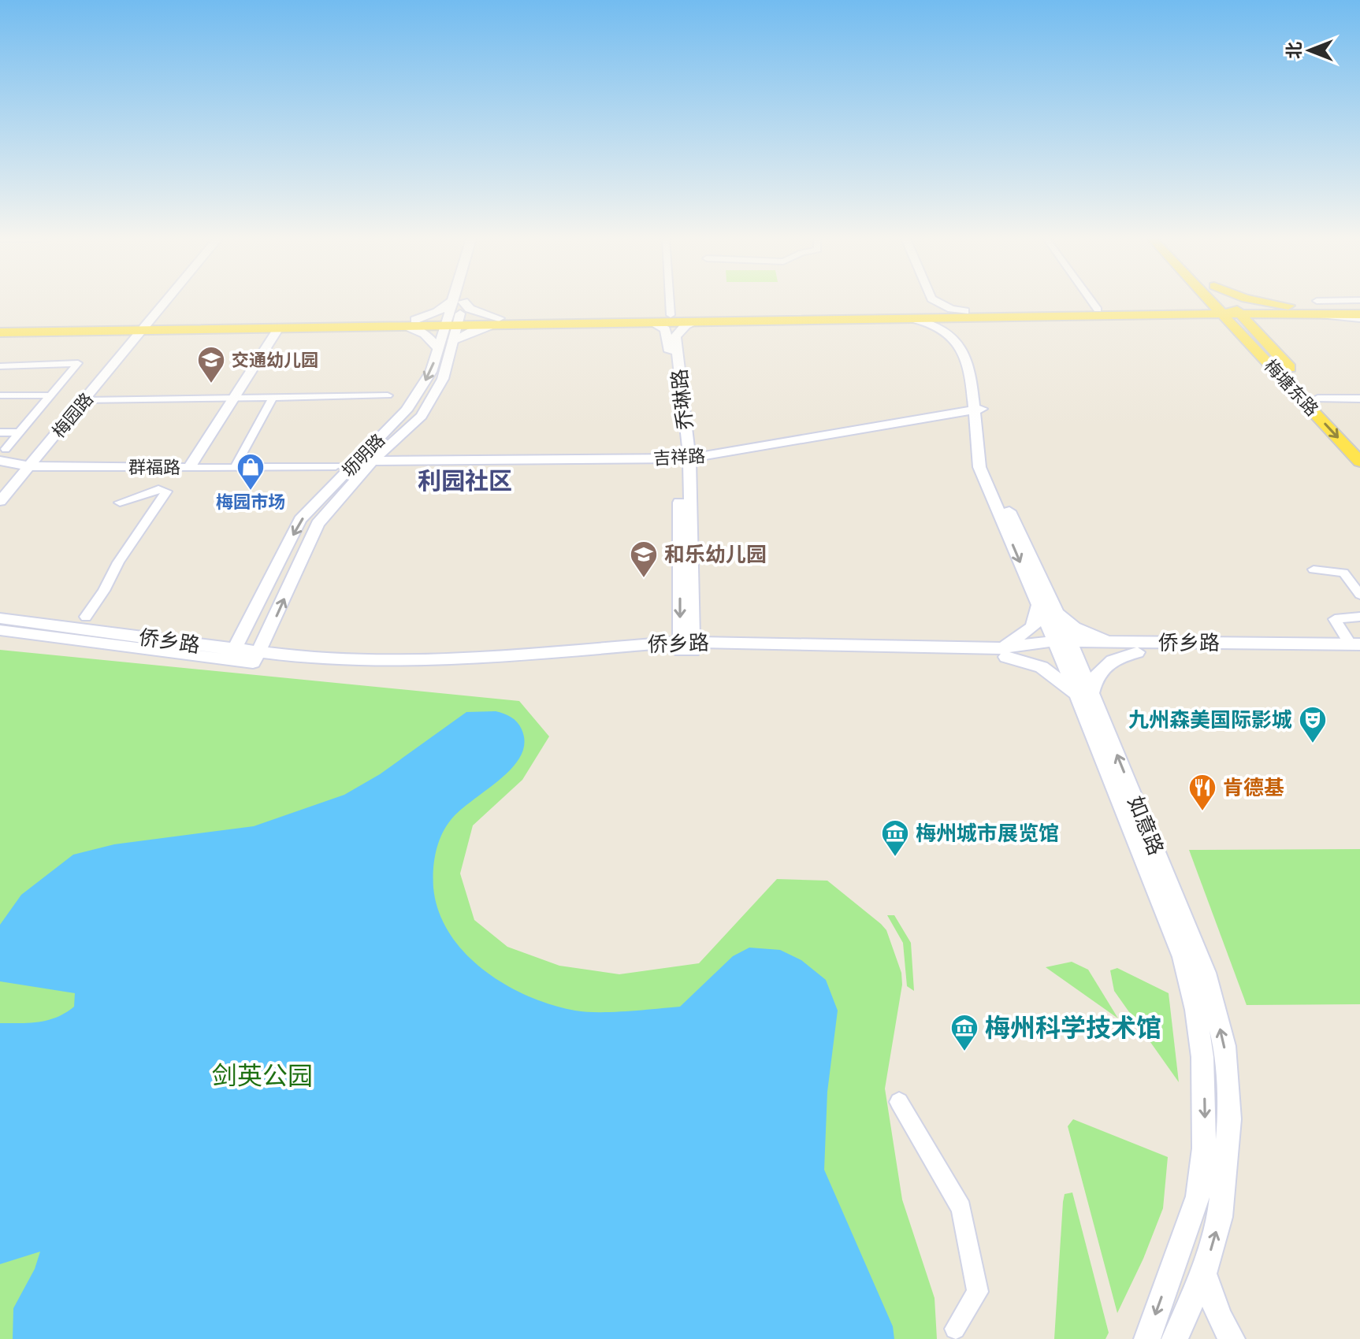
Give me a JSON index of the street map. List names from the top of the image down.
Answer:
{
  "streets": {
    "main road": ["梅塘东路", "坜明路"],
    "street": [
      "乔琳路",
      "梅园路",
      "吉祥路",
      "群福路",
      "侨乡路",
      "如意路"
    ]
  },
  "crossings": [
    ["乔琳路", "吉祥路"],
    ["乔琳路", "侨乡路"],
    ["梅园路", "群福路"],
    ["坜明路", "吉祥路"],
    ["坜明路", "侨乡路"],
    ["吉祥路", "如意路"],
    ["侨乡路", "如意路"]
  ],
  "districts": ["利园社区"],
  "parks": ["剑英公园"],
  "places": {
    "school or university": ["交通幼儿园", "和乐幼儿园"],
    "shop": ["梅园市场"],
    "theatre": ["九州森美国际影城"],
    "restaurant": ["肯德基"],
    "museum": ["梅州城市展览馆", "梅州科学技术馆"]
  },
  "north": "left"
}
